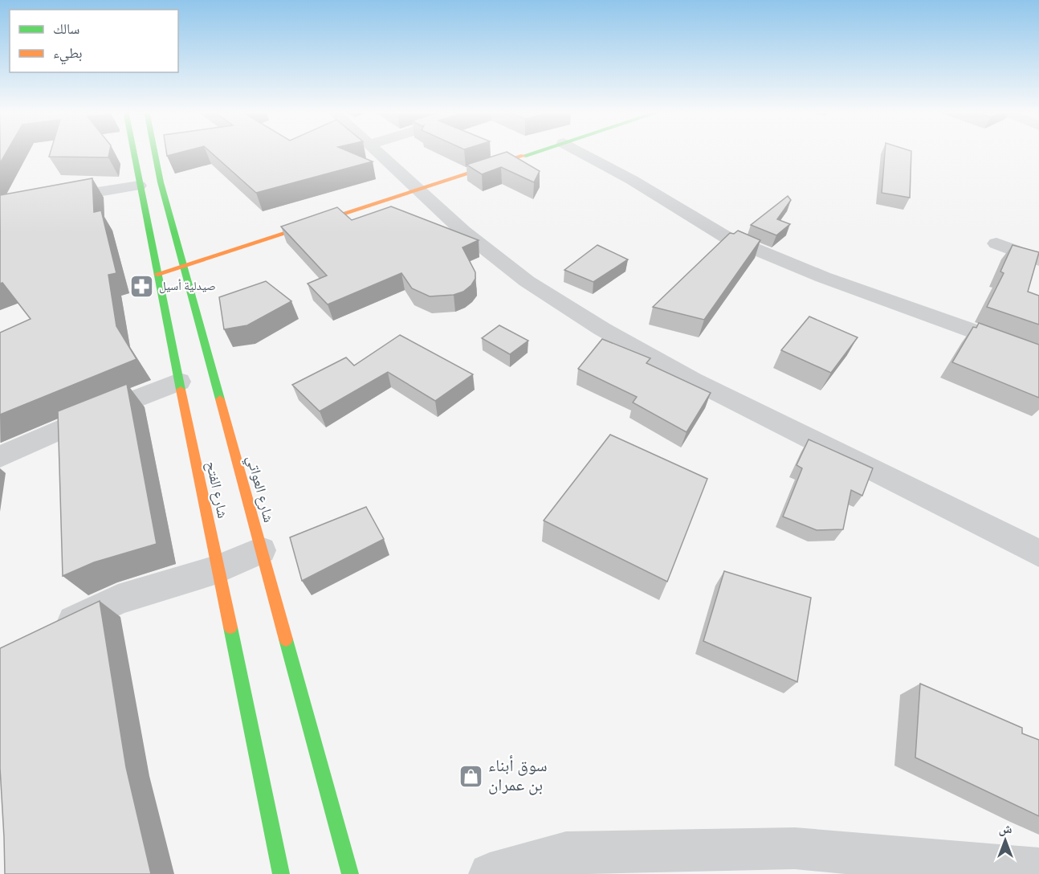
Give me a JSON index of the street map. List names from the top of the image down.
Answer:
{
  "streets": {
    "main road": ["شارع العواتي", "شارع الفتح"]
  },
  "places": {
    "pharmacy": ["صيدلية أسيل"],
    "shop": ["سوق أبناء بن عمران"]
  },
  "legend": ["سالك", "بطيء"],
  "north": "top"
}
